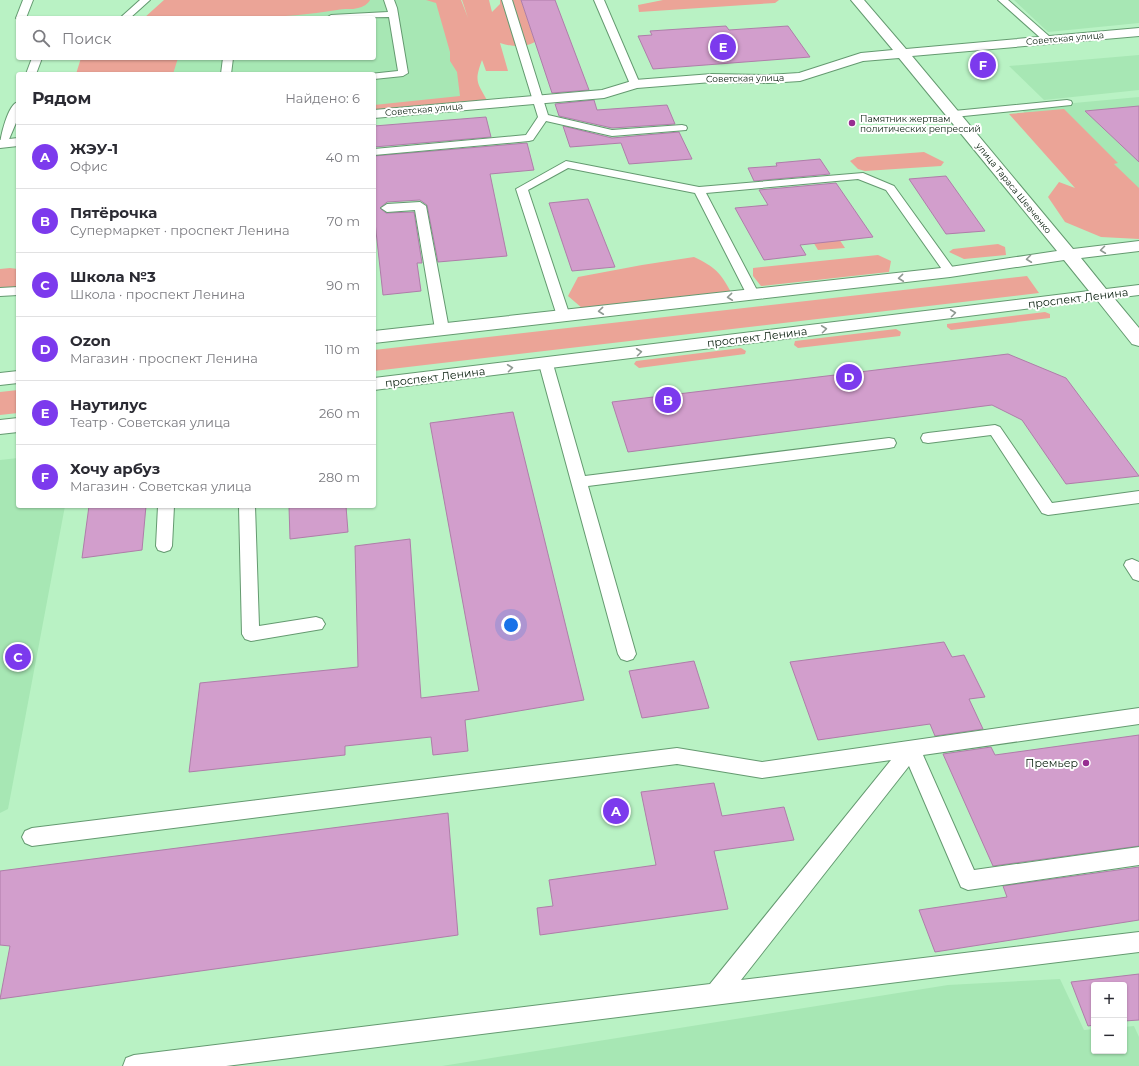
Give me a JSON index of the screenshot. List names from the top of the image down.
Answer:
{
  "streets": {
    "street": ["Советская улица", "улица Тараса Шевченко", "проспект Ленина"]
  },
  "crossings": [
    ["Советская улица", "улица Тараса Шевченко"],
    ["улица Тараса Шевченко", "проспект Ленина"]
  ],
  "places": ["Памятник жертвам политических репрессий", "Премьер"],
  "page": {
    "search": "Поиск",
    "pins": [
      "E",
      "F",
      "D",
      "B",
      "C",
      "A"
    ],
    "heading": ["Рядом", "Найдено: 6"],
    "list": [
      {
        "mark": "A",
        "name": "ЖЭУ-1",
        "note": "Офис",
        "value": "40 m"
      },
      {
        "mark": "B",
        "name": "Пятёрочка",
        "note": "Супермаркет · проспект Ленина",
        "value": "70 m"
      },
      {
        "mark": "C",
        "name": "Школа №3",
        "note": "Школа · проспект Ленина",
        "value": "90 m"
      },
      {
        "mark": "D",
        "name": "Ozon",
        "note": "Магазин · проспект Ленина",
        "value": "110 m"
      },
      {
        "mark": "E",
        "name": "Наутилус",
        "note": "Театр · Советская улица",
        "value": "260 m"
      },
      {
        "mark": "F",
        "name": "Хочу арбуз",
        "note": "Магазин · Советская улица",
        "value": "280 m"
      }
    ],
    "map_buttons": ["+", "−"]
  }
}
